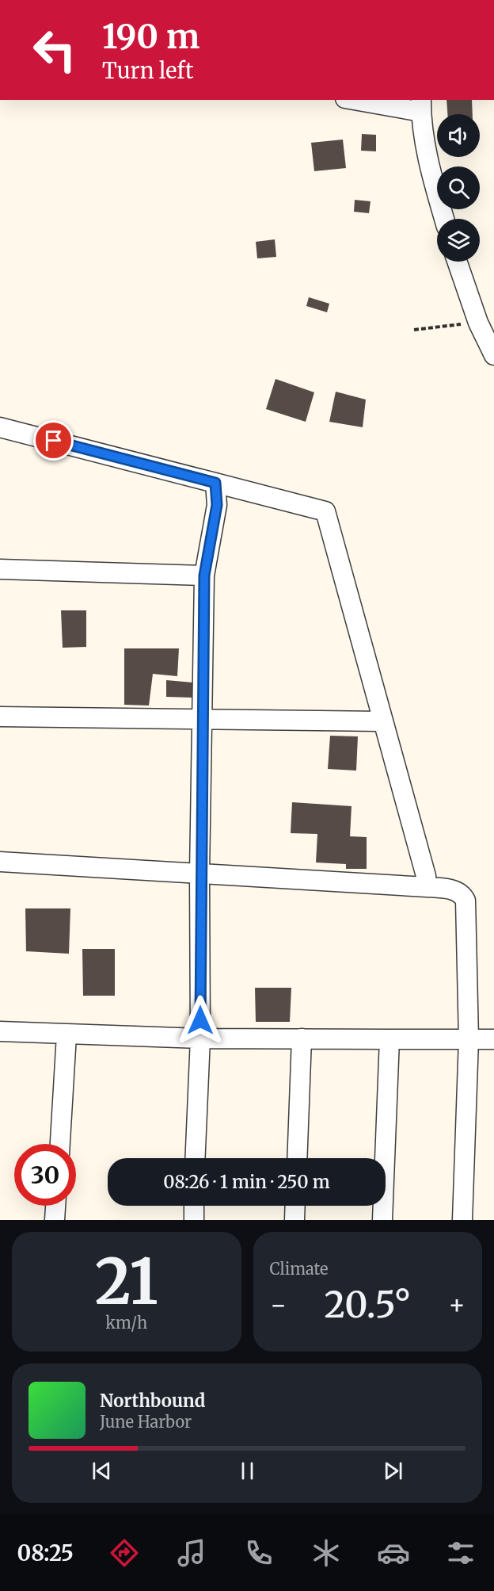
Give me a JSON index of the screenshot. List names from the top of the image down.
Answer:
{
  "page": {
    "turn": ["190 m", "Turn left"],
    "limit": "30",
    "trip": "08:26 · 1 min · 250 m",
    "tile": [
      ["21", "km/h"],
      "Climate"
    ],
    "heat": ["−", "20.5°", "+"],
    "song": ["Northbound", "June Harbor"],
    "tabs": "08:25"
  }
}
